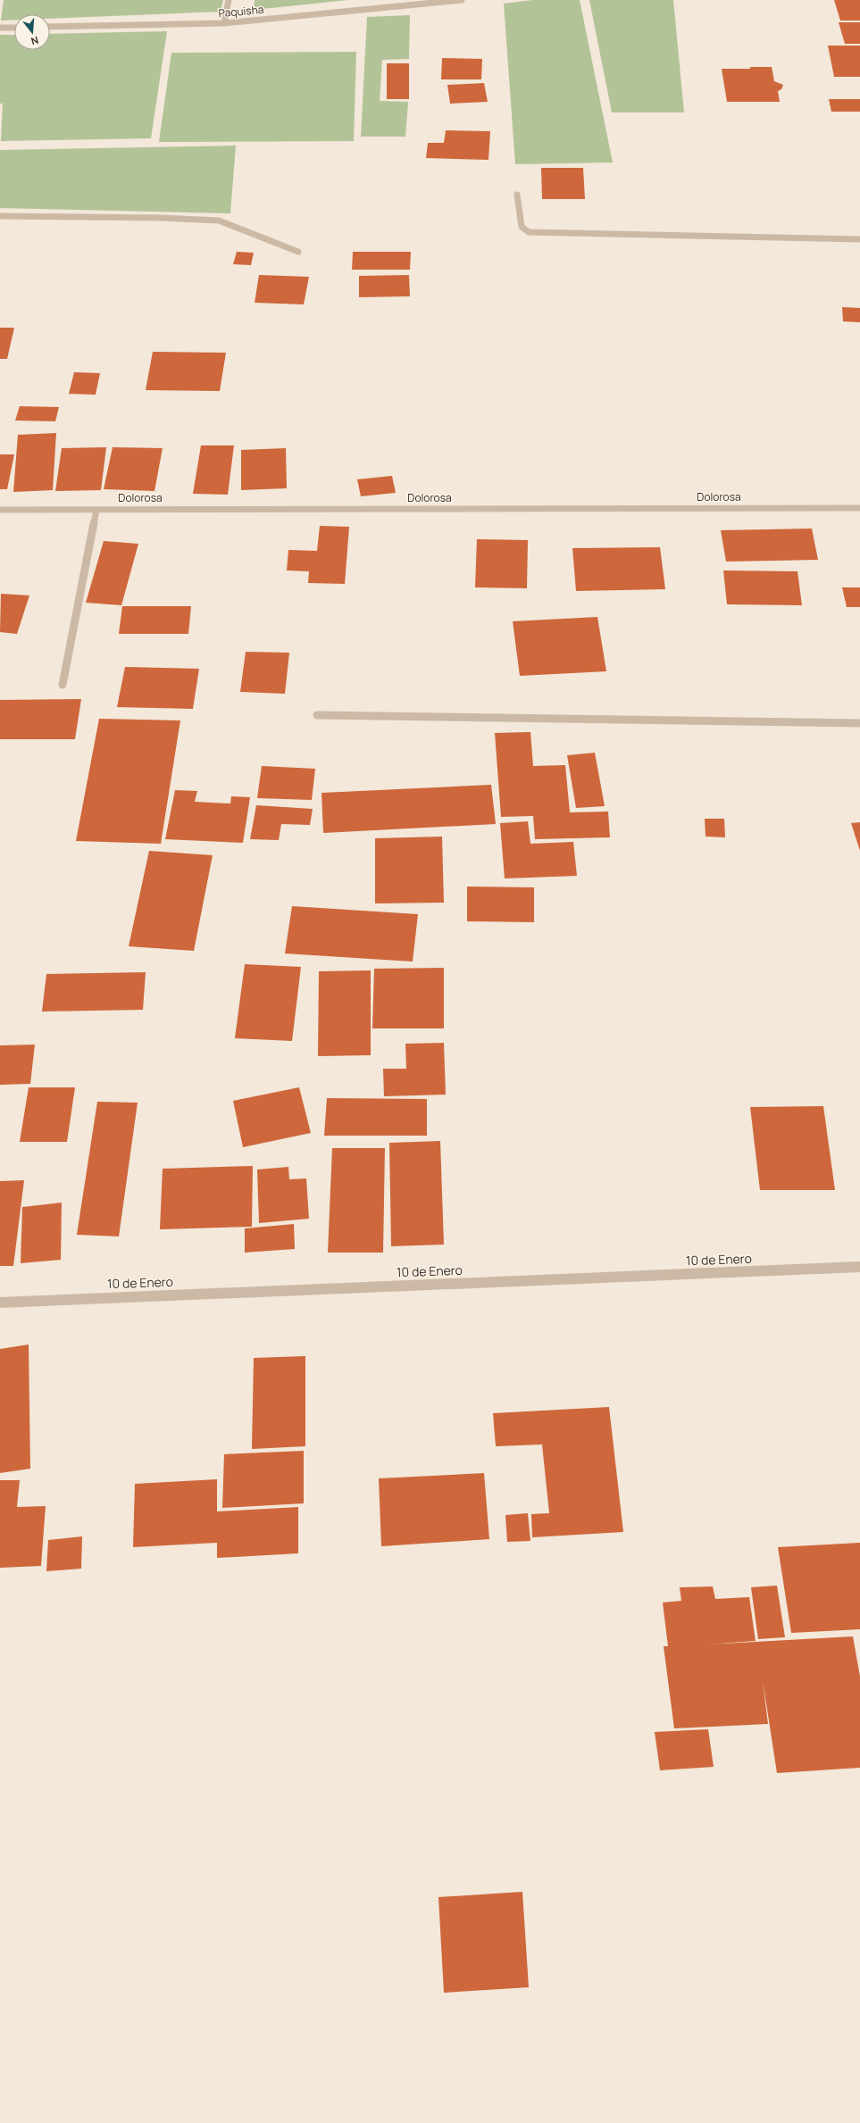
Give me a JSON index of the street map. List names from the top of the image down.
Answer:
{
  "streets": {
    "street": ["Paquisha", "Dolorosa", "10 de Enero"]
  },
  "north": "bottom"
}
